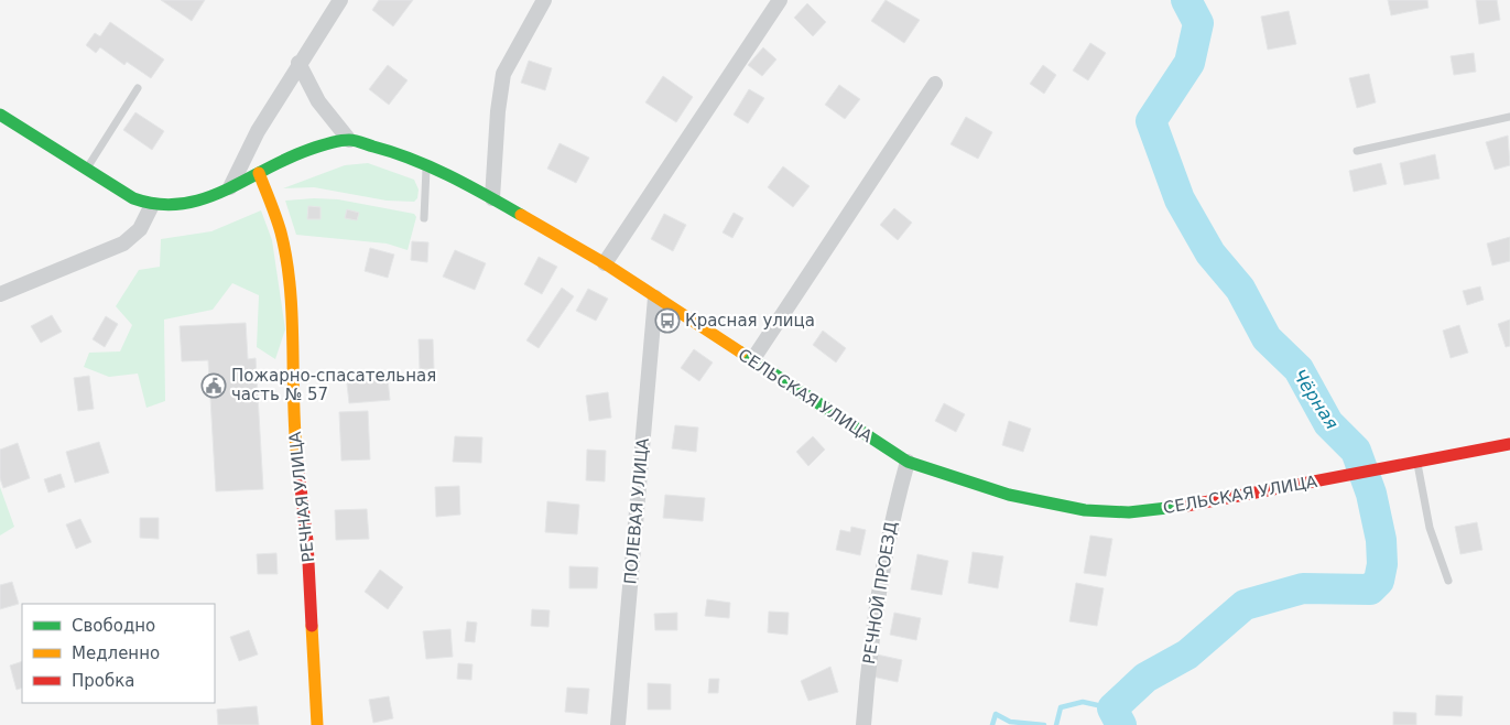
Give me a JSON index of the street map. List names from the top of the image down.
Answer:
{
  "streets": {
    "main road": ["СЕЛЬСКАЯ УЛИЦА", "РЕЧНАЯ УЛИЦА"],
    "street": ["ПОЛЕВАЯ УЛИЦА", "РЕЧНОЙ ПРОЕЗД"]
  },
  "crossings": [
    ["СЕЛЬСКАЯ УЛИЦА", "ПОЛЕВАЯ УЛИЦА"],
    ["СЕЛЬСКАЯ УЛИЦА", "РЕЧНОЙ ПРОЕЗД"]
  ],
  "water": ["Чёрная"],
  "places": {
    "bus stop": ["Красная улица"],
    "public building": ["Пожарно-спасательная часть № 57"]
  },
  "legend": ["Свободно", "Медленно", "Пробка"]
}
